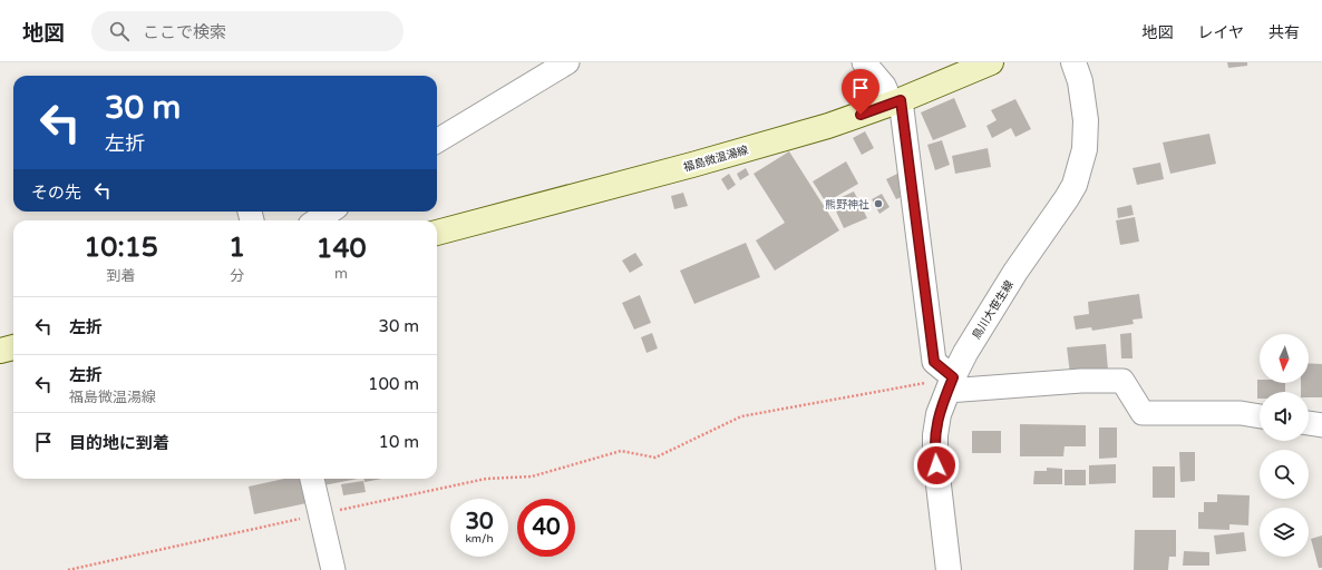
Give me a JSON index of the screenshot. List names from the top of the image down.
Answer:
{
  "streets": {
    "main road": ["福島微温湯線"],
    "street": ["鳥川大笹生線"]
  },
  "places": ["熊野神社"],
  "north": "bottom",
  "page": {
    "header": "地図",
    "search": "ここで検索",
    "nav": ["地図", "レイヤ", "共有"],
    "turn": ["30 m", "左折"],
    "then": "その先",
    "eta": [
      "10:15",
      "到着",
      "1",
      "分",
      "140",
      "m"
    ],
    "list": [
      {
        "name": "左折",
        "value": "30 m"
      },
      {
        "name": "左折",
        "note": "福島微温湯線",
        "value": "100 m"
      },
      {
        "name": "目的地に到着",
        "value": "10 m"
      }
    ],
    "speed": "30 km/h",
    "limit": "40"
  }
}
